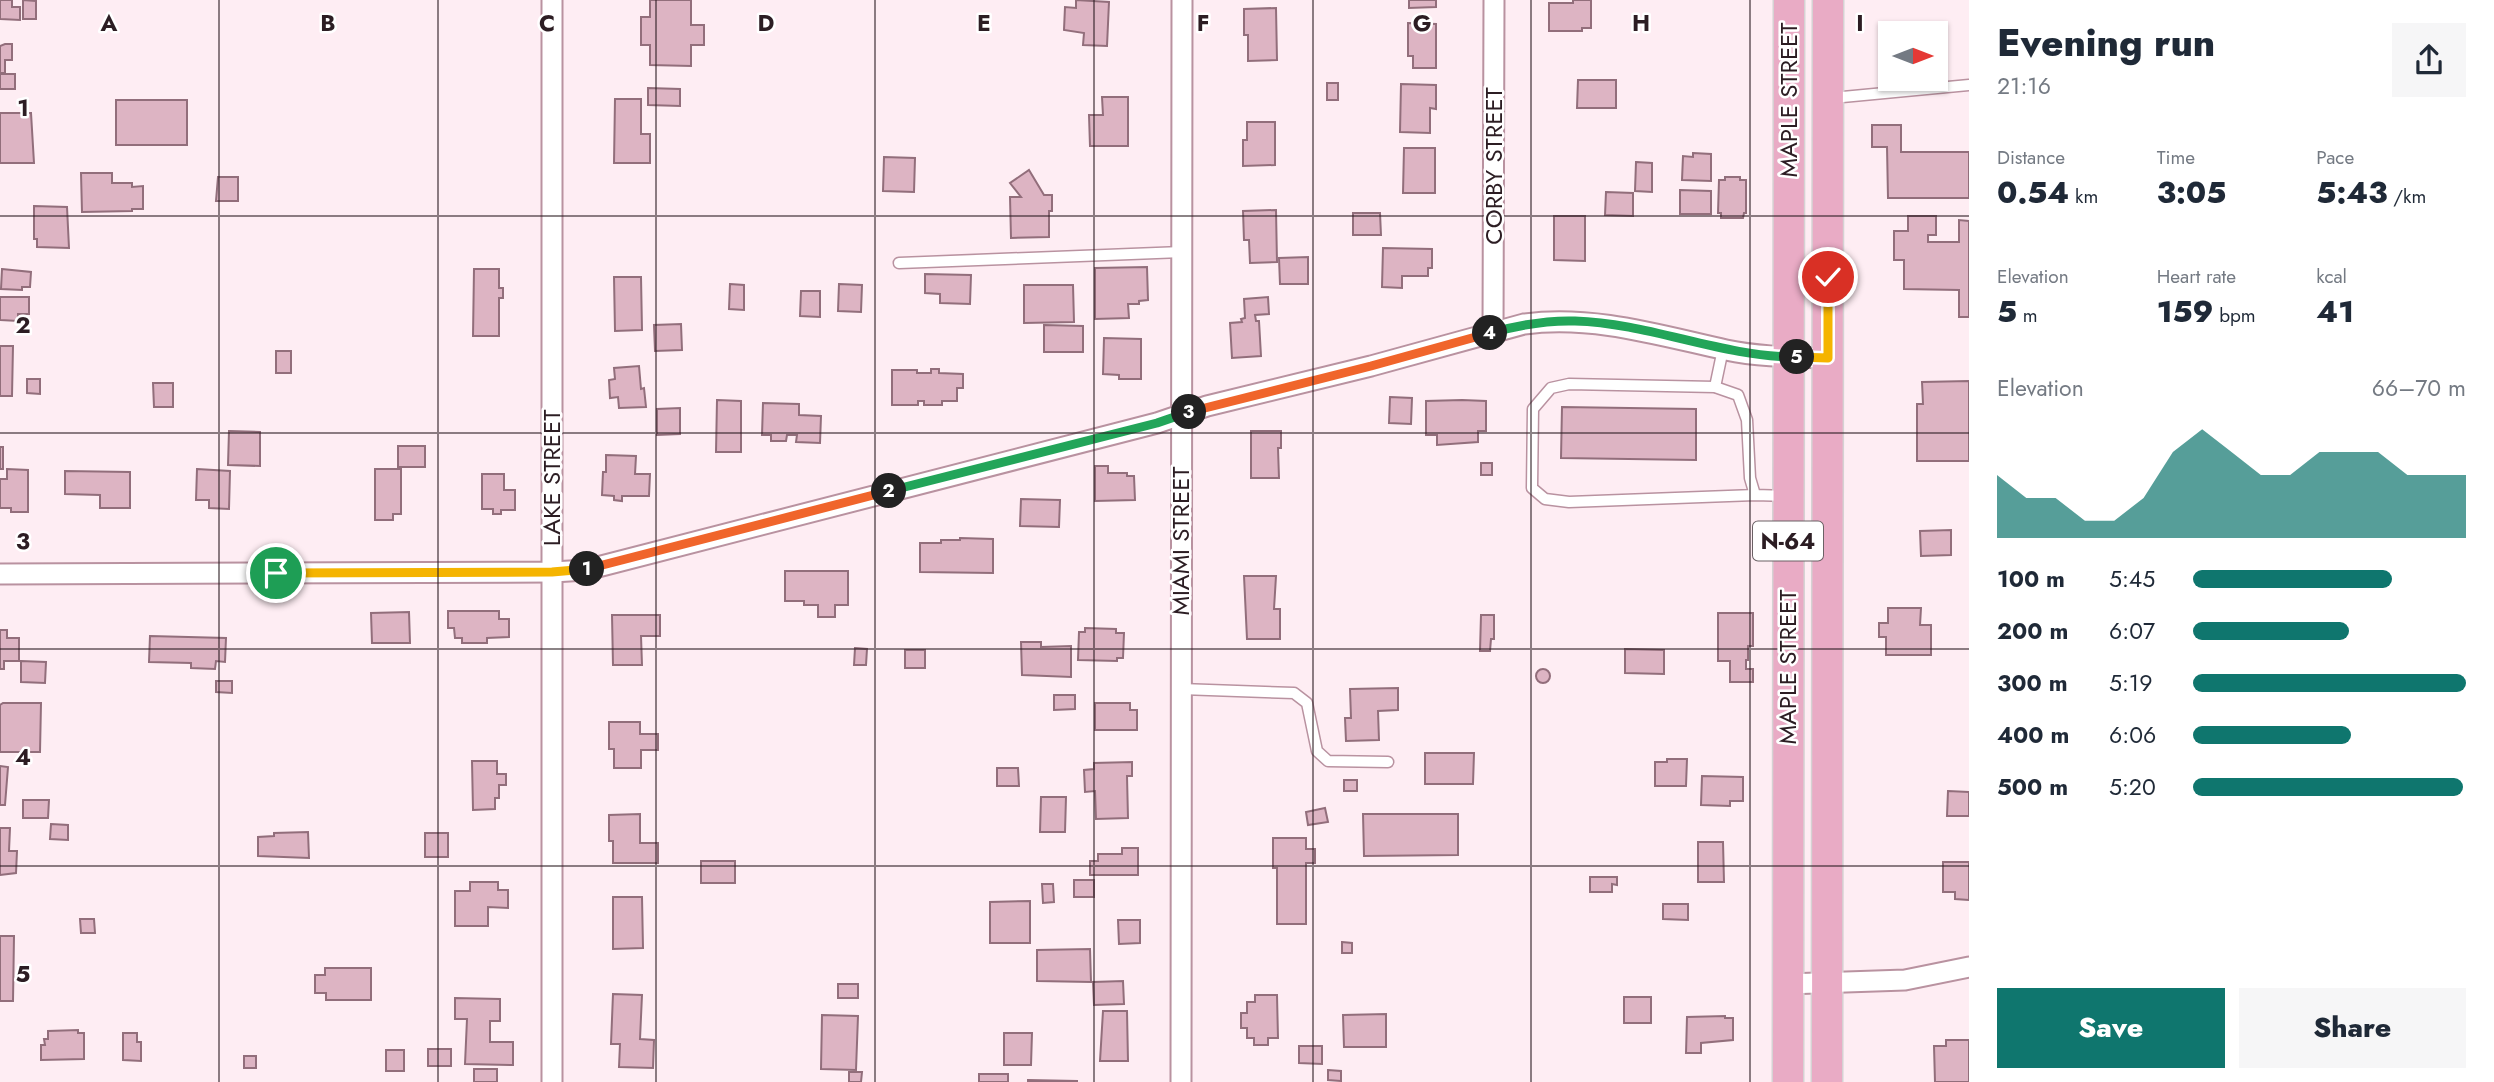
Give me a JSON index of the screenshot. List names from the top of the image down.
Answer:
{
  "streets": {
    "main road": ["MAPLE STREET", "N-64"],
    "street": ["CORBY STREET", "LAKE STREET", "MIAMI STREET"]
  },
  "north": "right",
  "page": {
    "heading": ["Evening run", "21:16"],
    "stats": [
      ["Distance", "0.54 km"],
      ["Time", "3:05"],
      ["Pace", "5:43 /km"],
      ["Elevation", "5 m"],
      ["Heart rate", "159 bpm"],
      ["kcal", "41"]
    ],
    "pins": [
      "4",
      "5",
      "3",
      "2",
      "1"
    ],
    "chart": ["Elevation", "66–70 m"],
    "list": [
      {
        "name": "100 m",
        "note": "5:45"
      },
      {
        "name": "200 m",
        "note": "6:07"
      },
      {
        "name": "300 m",
        "note": "5:19"
      },
      {
        "name": "400 m",
        "note": "6:06"
      },
      {
        "name": "500 m",
        "note": "5:20"
      }
    ],
    "buttons": ["Save", "Share"]
  },
  "grid": {
    "columns": [
      "A",
      "B",
      "C",
      "D",
      "E",
      "F",
      "G",
      "H",
      "I"
    ],
    "rows": [
      "1",
      "2",
      "3",
      "4",
      "5"
    ]
  }
}
